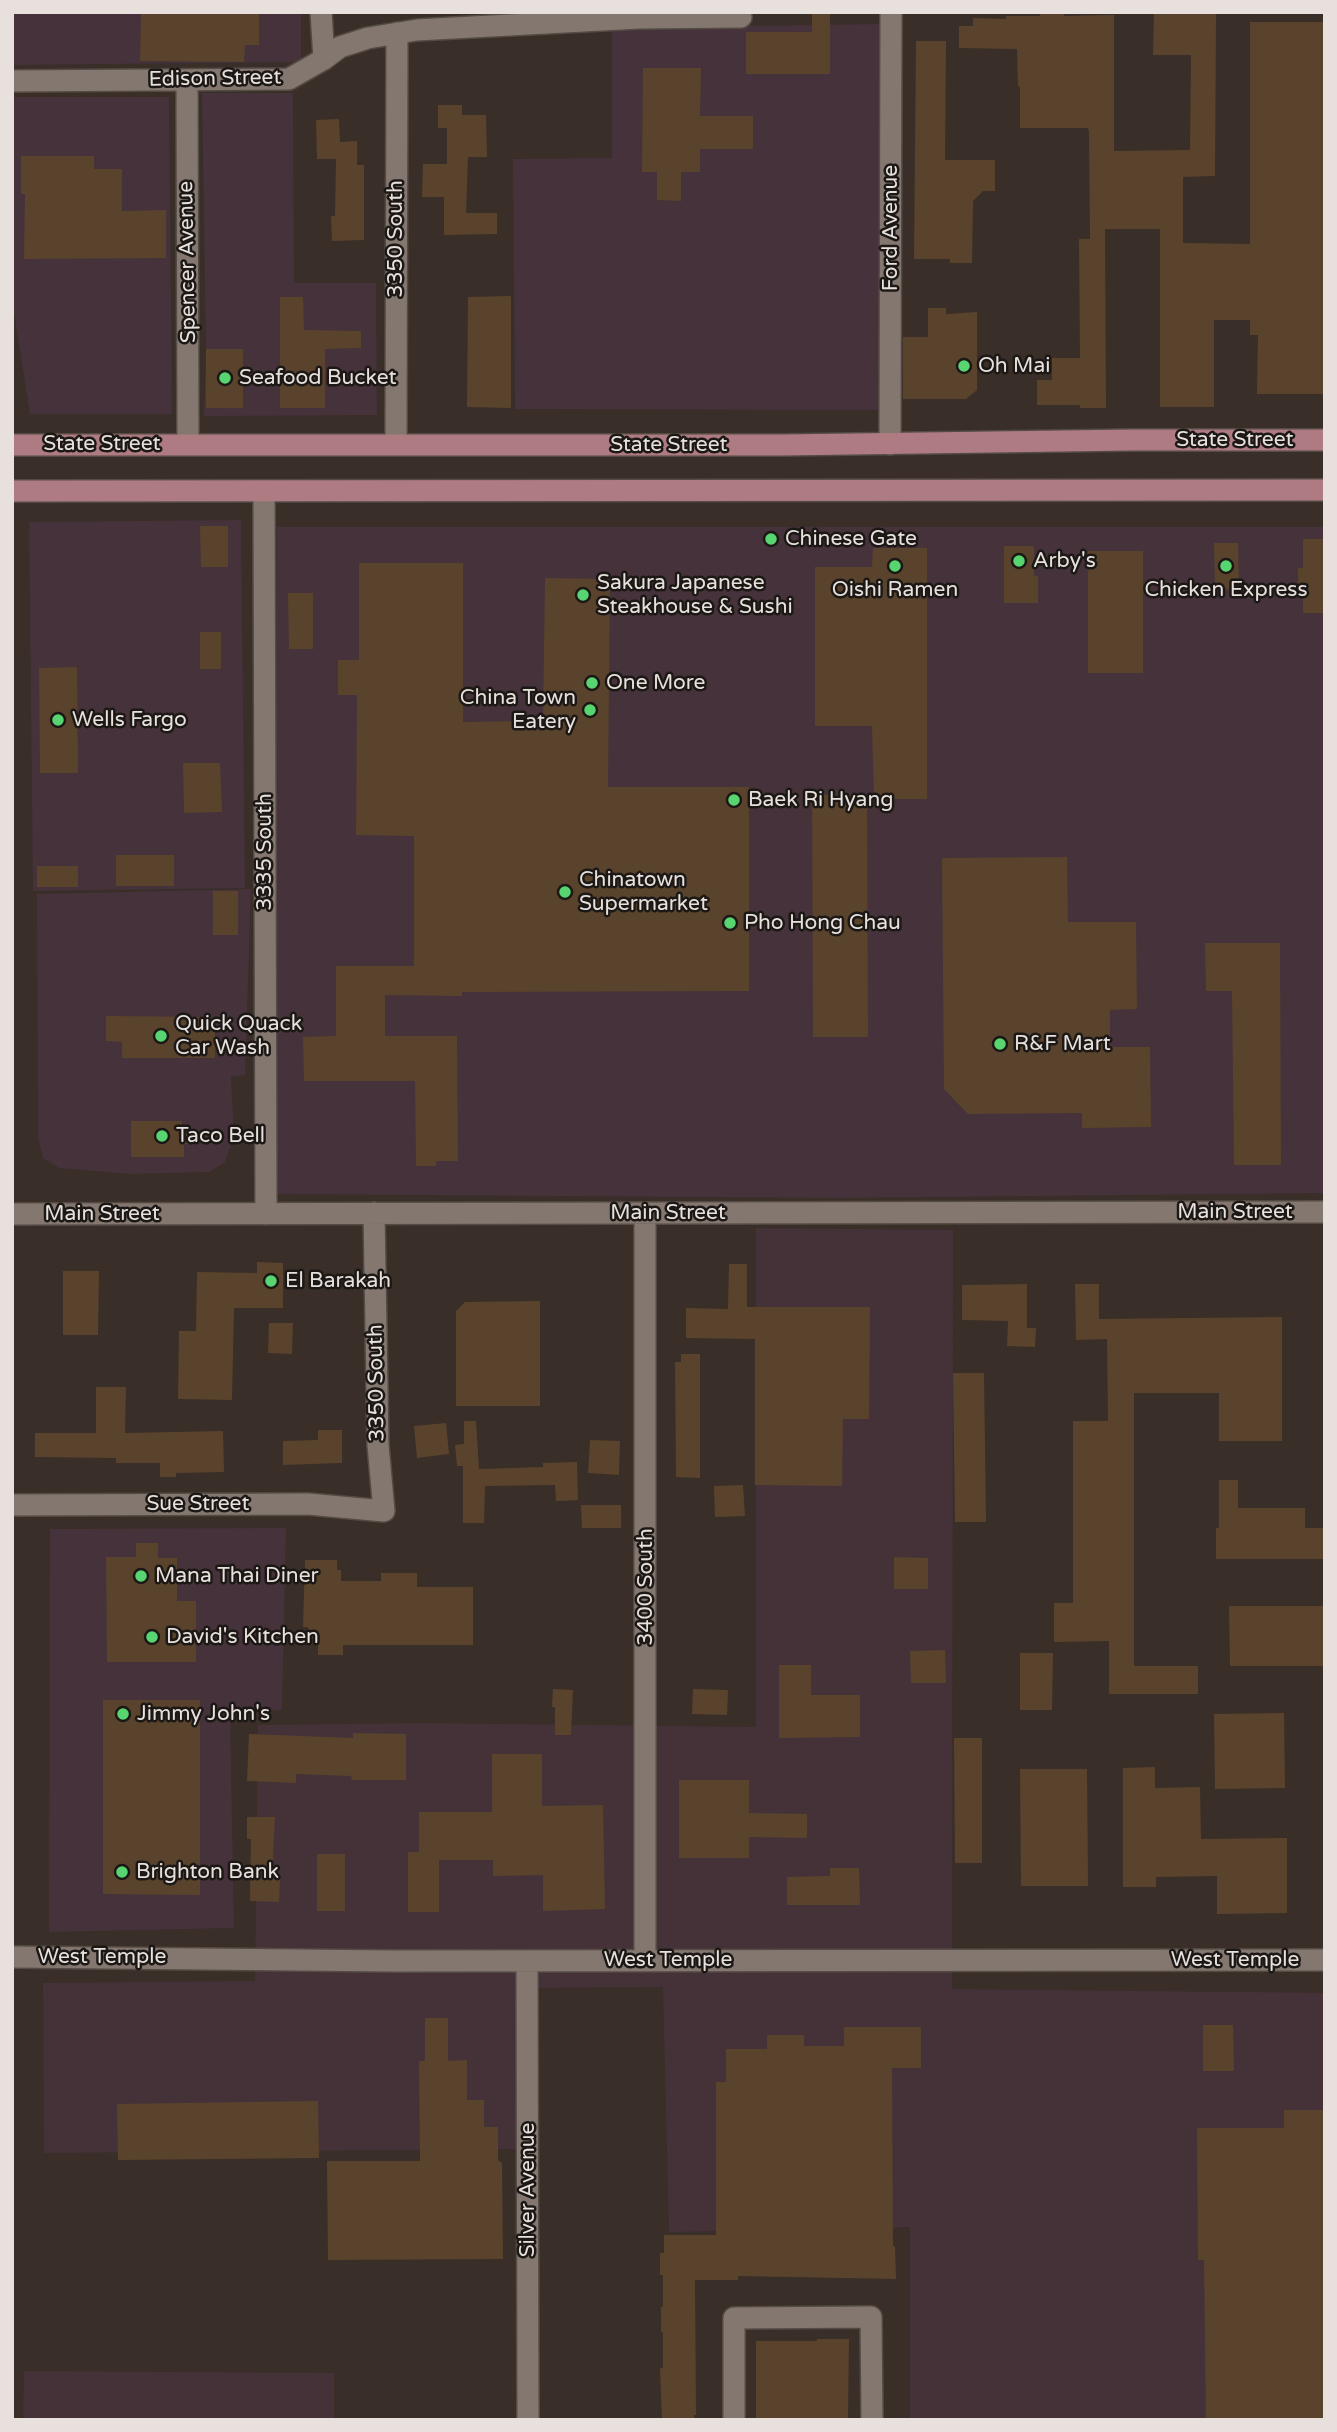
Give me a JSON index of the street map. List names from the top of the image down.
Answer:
{
  "streets": {
    "main road": ["State Street"],
    "street": [
      "Edison Street",
      "Ford Avenue",
      "3350 South",
      "Spencer Avenue",
      "3335 South",
      "Main Street",
      "Sue Street",
      "3400 South",
      "West Temple",
      "Silver Avenue"
    ]
  },
  "crossings": [
    ["Edison Street", "3350 South"],
    ["Edison Street", "Spencer Avenue"],
    ["Ford Avenue", "State Street"],
    ["3350 South", "State Street"],
    ["3350 South", "Main Street"],
    ["3350 South", "Sue Street"],
    ["Spencer Avenue", "State Street"],
    ["3335 South", "Main Street"],
    ["Main Street", "3400 South"],
    ["3400 South", "West Temple"],
    ["West Temple", "Silver Avenue"]
  ],
  "places": [
    "Oh Mai",
    "Seafood Bucket",
    "Chinese Gate",
    "Arby's",
    "Oishi Ramen",
    "Chicken Express",
    "Sakura Japanese Steakhouse & Sushi",
    "One More",
    "China Town Eatery",
    "Wells Fargo",
    "Baek Ri Hyang",
    "Chinatown Supermarket",
    "Pho Hong Chau",
    "Quick Quack Car Wash",
    "R&F Mart",
    "Taco Bell",
    "El Barakah",
    "Mana Thai Diner",
    "David's Kitchen",
    "Jimmy John's",
    "Brighton Bank"
  ]
}
